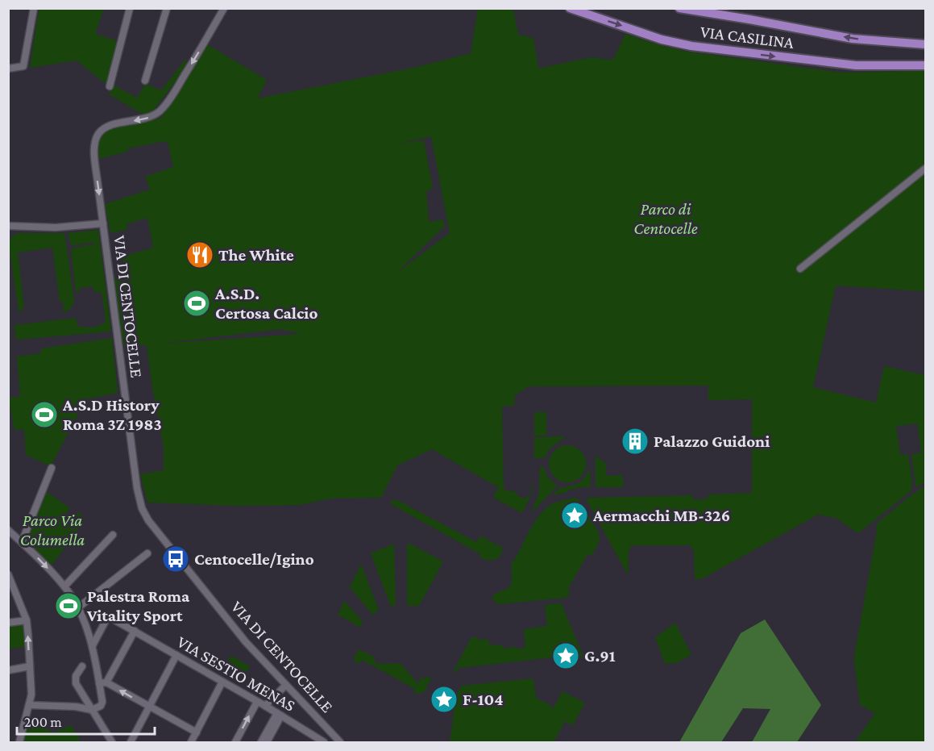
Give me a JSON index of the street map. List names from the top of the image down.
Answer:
{
  "streets": {
    "main road": ["VIA CASILINA"],
    "street": ["VIA DI CENTOCELLE", "VIA SESTIO MENAS"]
  },
  "parks": ["Parco di Centocelle", "Parco Via Columella"],
  "places": {
    "restaurant": ["The White"],
    "sports": ["A.S.D. Certosa Calcio", "A.S.D History Roma 3Z 1983", "Palestra Roma Vitality Sport"],
    "building": ["Palazzo Guidoni"],
    "place": ["Aermacchi MB-326", "G.91", "F-104"],
    "bus stop": ["Centocelle/Igino"]
  },
  "scale_bar": "200 m"
}
